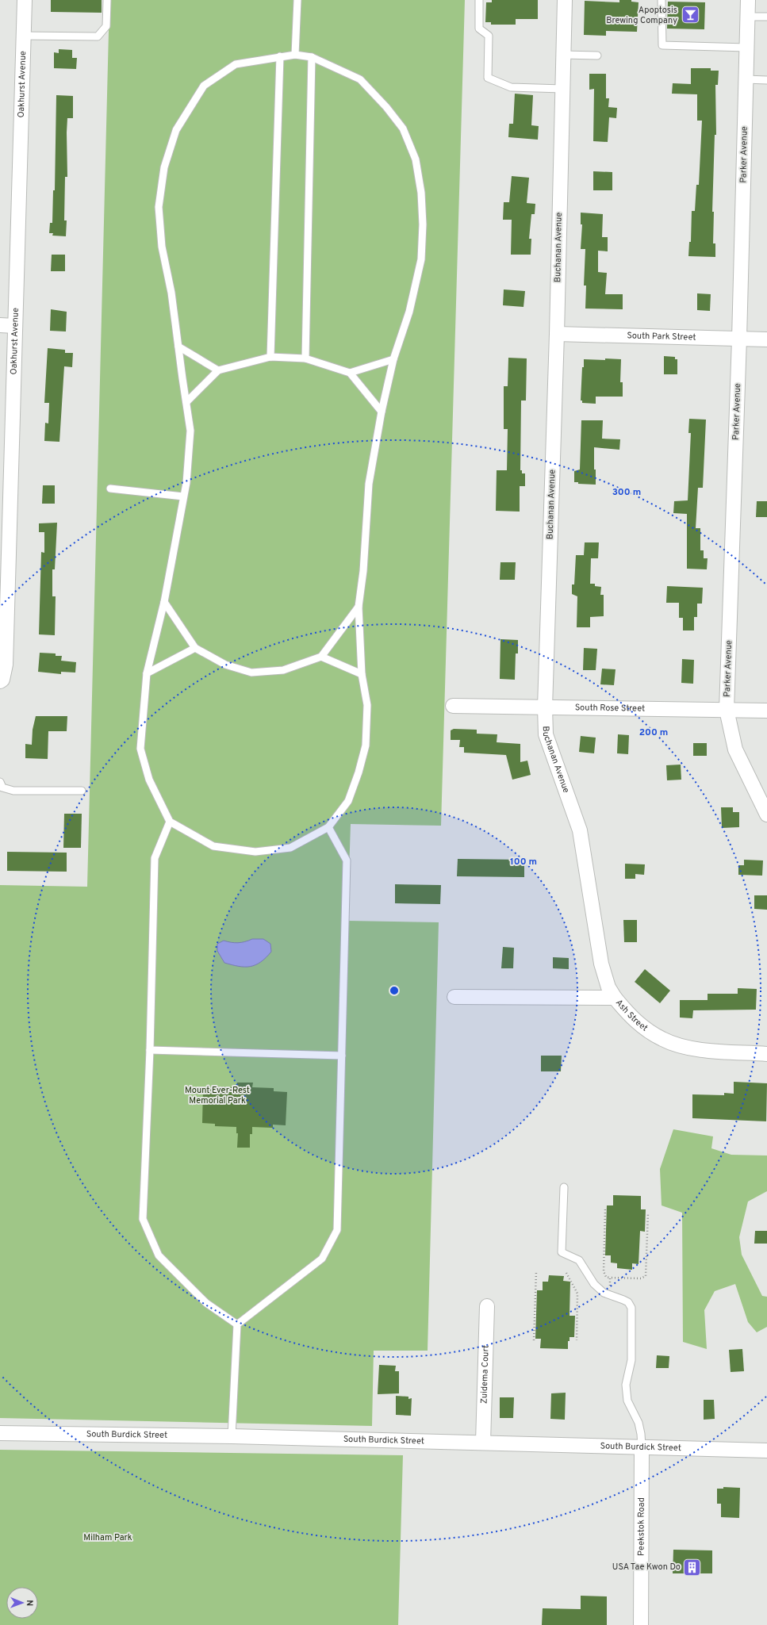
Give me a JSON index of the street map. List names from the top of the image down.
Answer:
{
  "streets": {
    "street": [
      "Oakhurst Avenue",
      "Parker Avenue",
      "Buchanan Avenue",
      "South Park Street",
      "South Rose Street",
      "Ash Street",
      "Zuidema Court",
      "South Burdick Street",
      "Peekstok Road"
    ]
  },
  "crossings": [
    ["Parker Avenue", "South Park Street"],
    ["Parker Avenue", "South Rose Street"],
    ["Buchanan Avenue", "South Park Street"],
    ["Buchanan Avenue", "South Rose Street"],
    ["Buchanan Avenue", "Ash Street"],
    ["Zuidema Court", "South Burdick Street"],
    ["South Burdick Street", "Peekstok Road"]
  ],
  "parks": ["Mount Ever-Rest Memorial Park", "Milham Park"],
  "places": {
    "bar": ["Apoptosis Brewing Company"],
    "building": ["USA Tae Kwon Do"]
  },
  "north": "right",
  "rings": ["300 m", "200 m", "100 m"]
}
